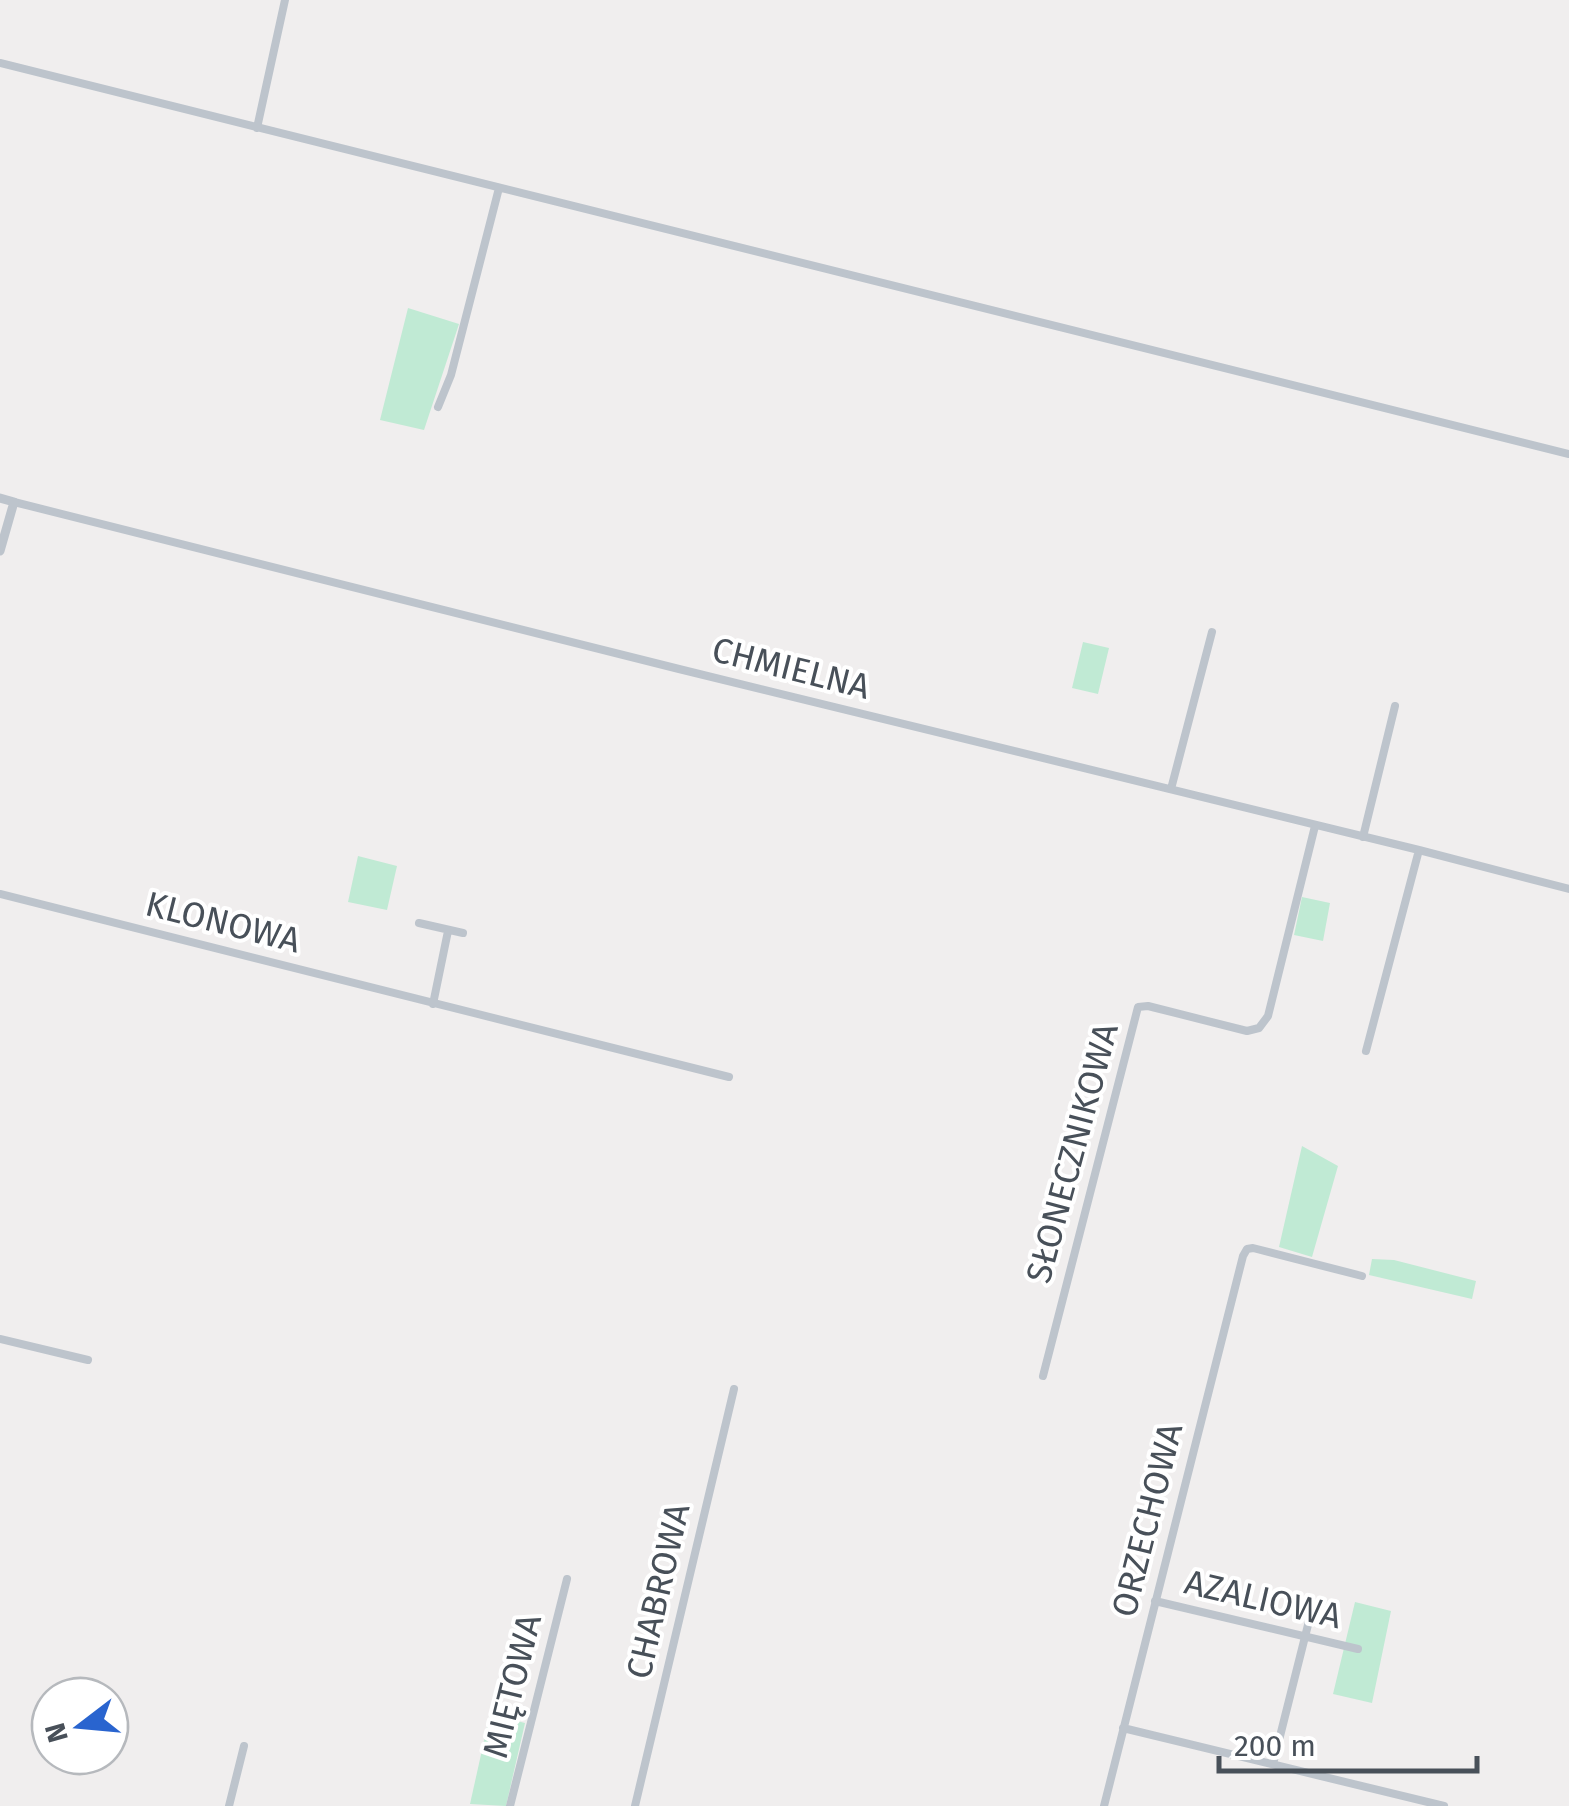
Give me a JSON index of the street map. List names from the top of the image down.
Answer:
{
  "streets": {
    "street": [
      "CHMIELNA",
      "KLONOWA",
      "SŁONECZNIKOWA",
      "ORZECHOWA",
      "CHABROWA",
      "AZALIOWA",
      "MIĘTOWA"
    ]
  },
  "crossings": [
    ["CHMIELNA", "SŁONECZNIKOWA"],
    ["ORZECHOWA", "AZALIOWA"]
  ],
  "scale_bar": "200 m",
  "north": "left"
}
